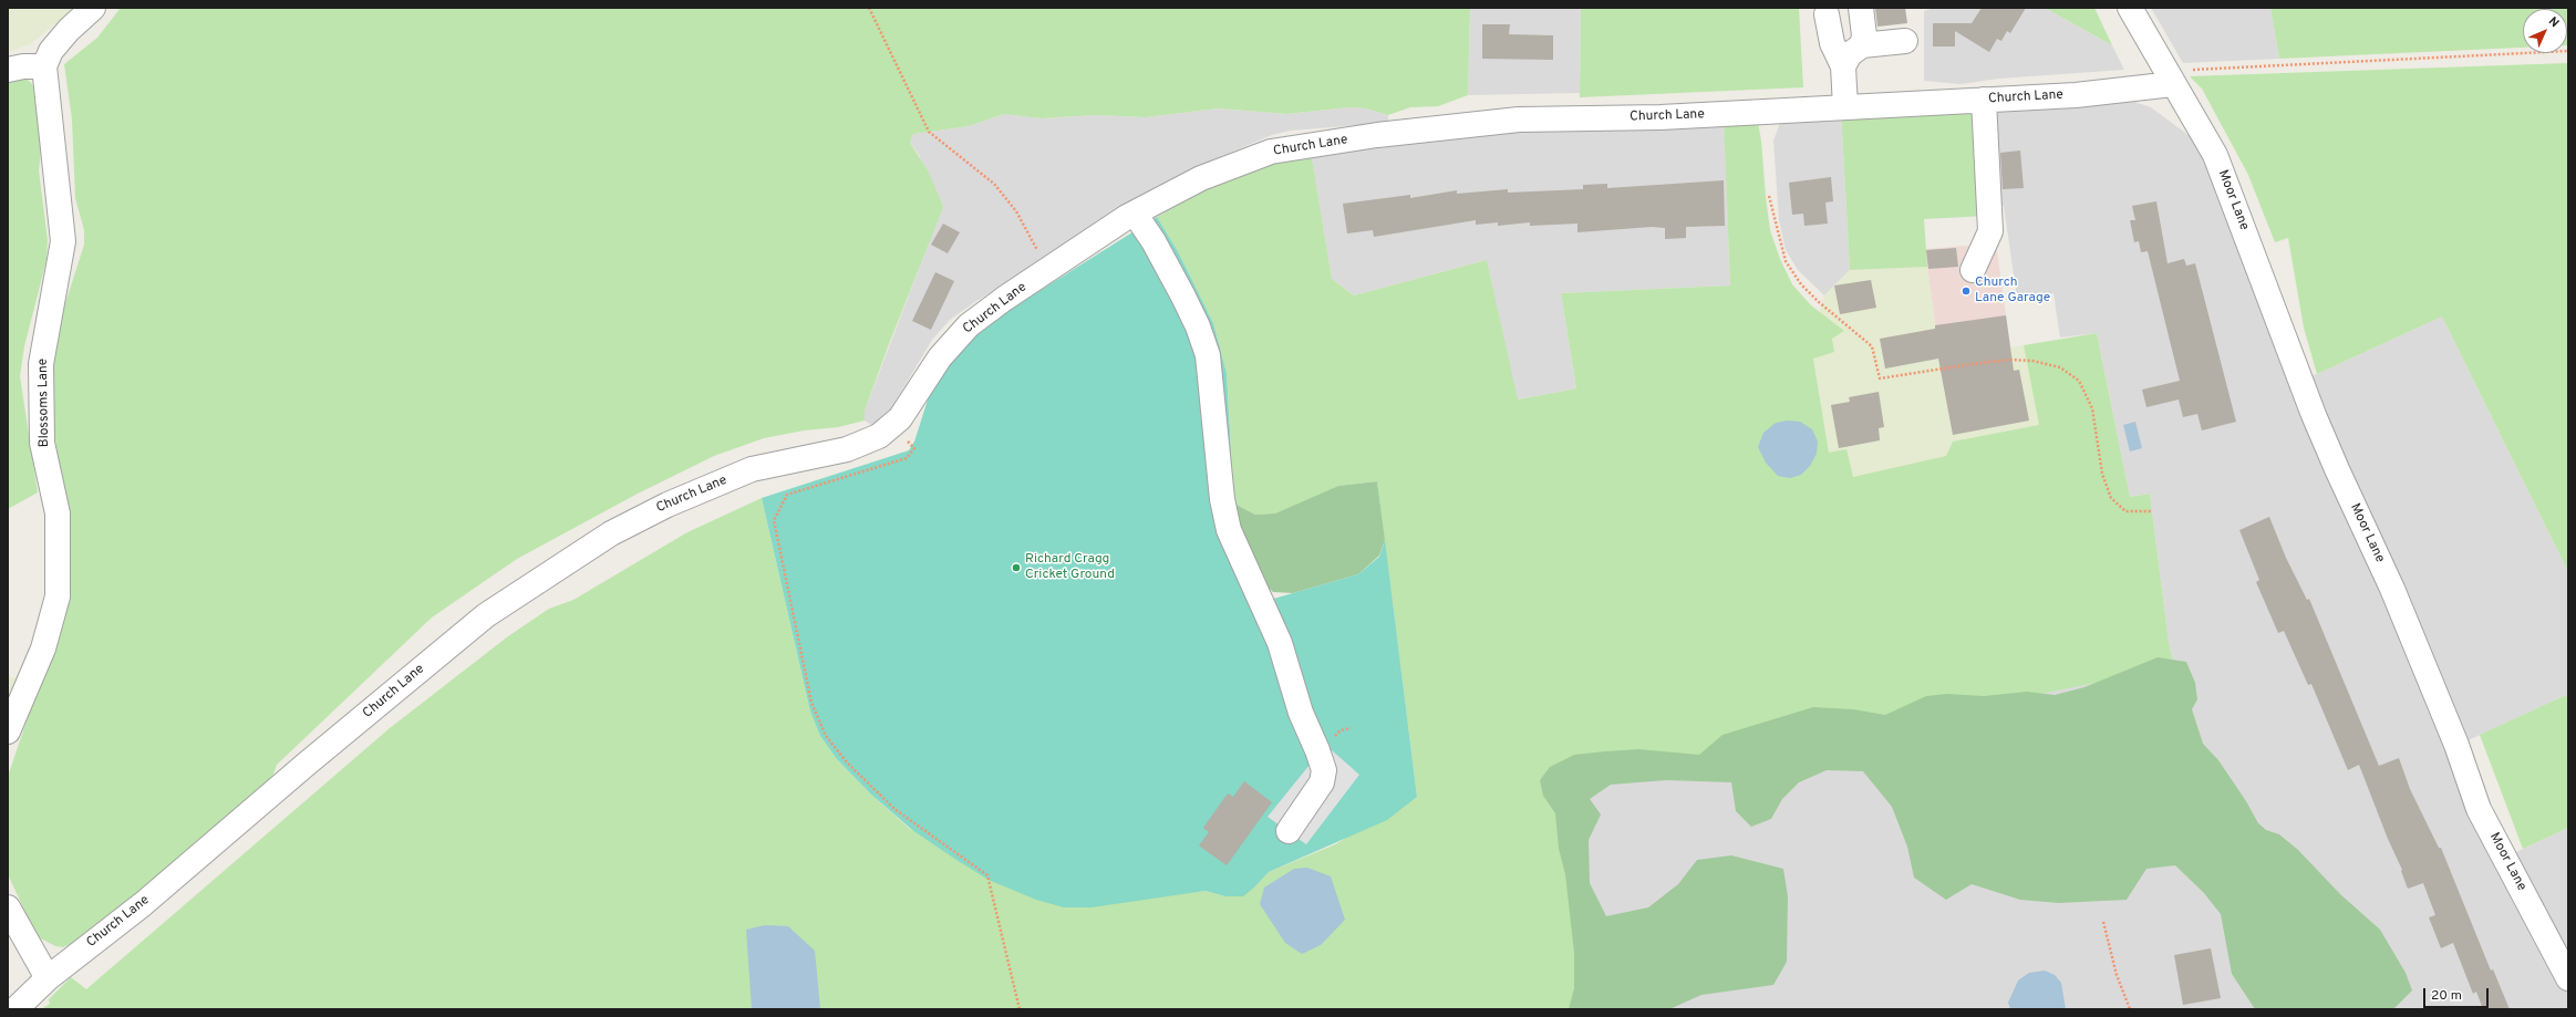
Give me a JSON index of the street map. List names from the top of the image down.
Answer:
{
  "streets": {
    "street": ["Church Lane", "Moor Lane", "Blossoms Lane"]
  },
  "crossings": [
    ["Church Lane", "Moor Lane"]
  ],
  "places": ["Church Lane Garage", "Richard Cragg Cricket Ground"],
  "scale_bar": "20 m",
  "north": "top right"
}
